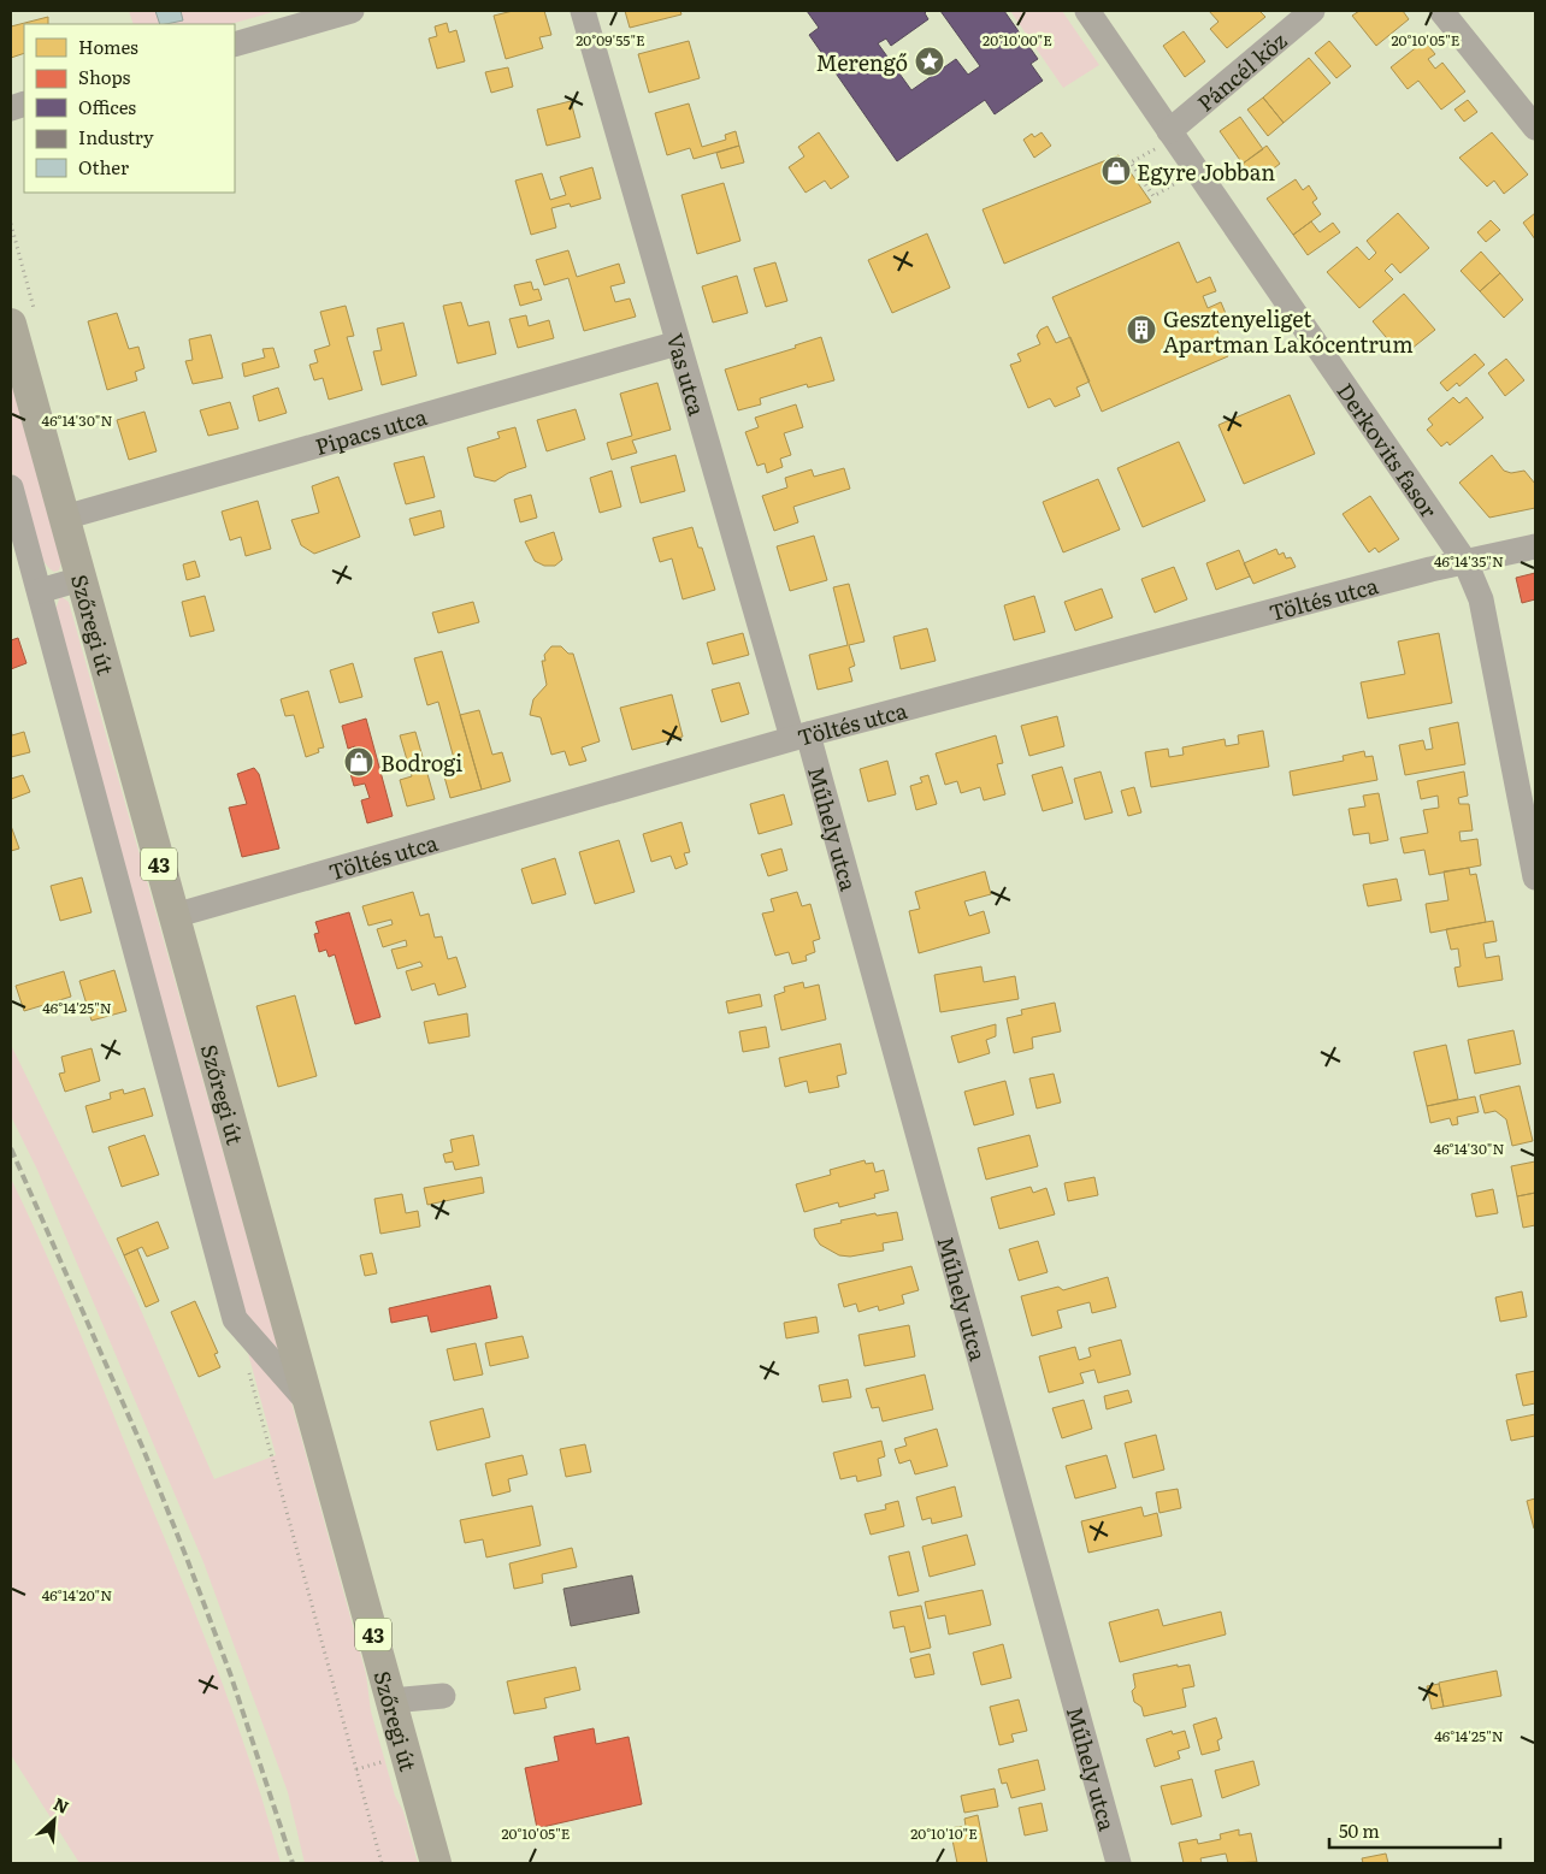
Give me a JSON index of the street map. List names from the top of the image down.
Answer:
{
  "streets": {
    "main road": ["Szőregi út", "43"],
    "street": [
      "Páncél köz",
      "Vas utca",
      "Pipacs utca",
      "Derkovits fasor",
      "Töltés utca",
      "Műhely utca"
    ]
  },
  "crossings": [
    ["Páncél köz", "Derkovits fasor"],
    ["Vas utca", "Pipacs utca"],
    ["Vas utca", "Töltés utca"],
    ["Vas utca", "Műhely utca"],
    ["Pipacs utca", "Szőregi út"],
    ["Derkovits fasor", "Töltés utca"],
    ["Töltés utca", "Szőregi út"],
    ["Töltés utca", "Műhely utca"]
  ],
  "places": {
    "place": ["Merengő"],
    "shop": ["Egyre Jobban", "Bodrogi"],
    "building": ["Gesztenyeliget Apartman Lakócentrum"]
  },
  "legend": [
    "Homes",
    "Shops",
    "Offices",
    "Industry",
    "Other"
  ],
  "scale_bar": "50 m",
  "north": "top right",
  "coordinates": [
    "20°09'55\"E",
    "20°10'00\"E",
    "20°10'05\"E",
    "46°14'30\"N",
    "46°14'35\"N",
    "46°14'25\"N",
    "46°14'20\"N",
    "20°10'10\"E"
  ]
}
